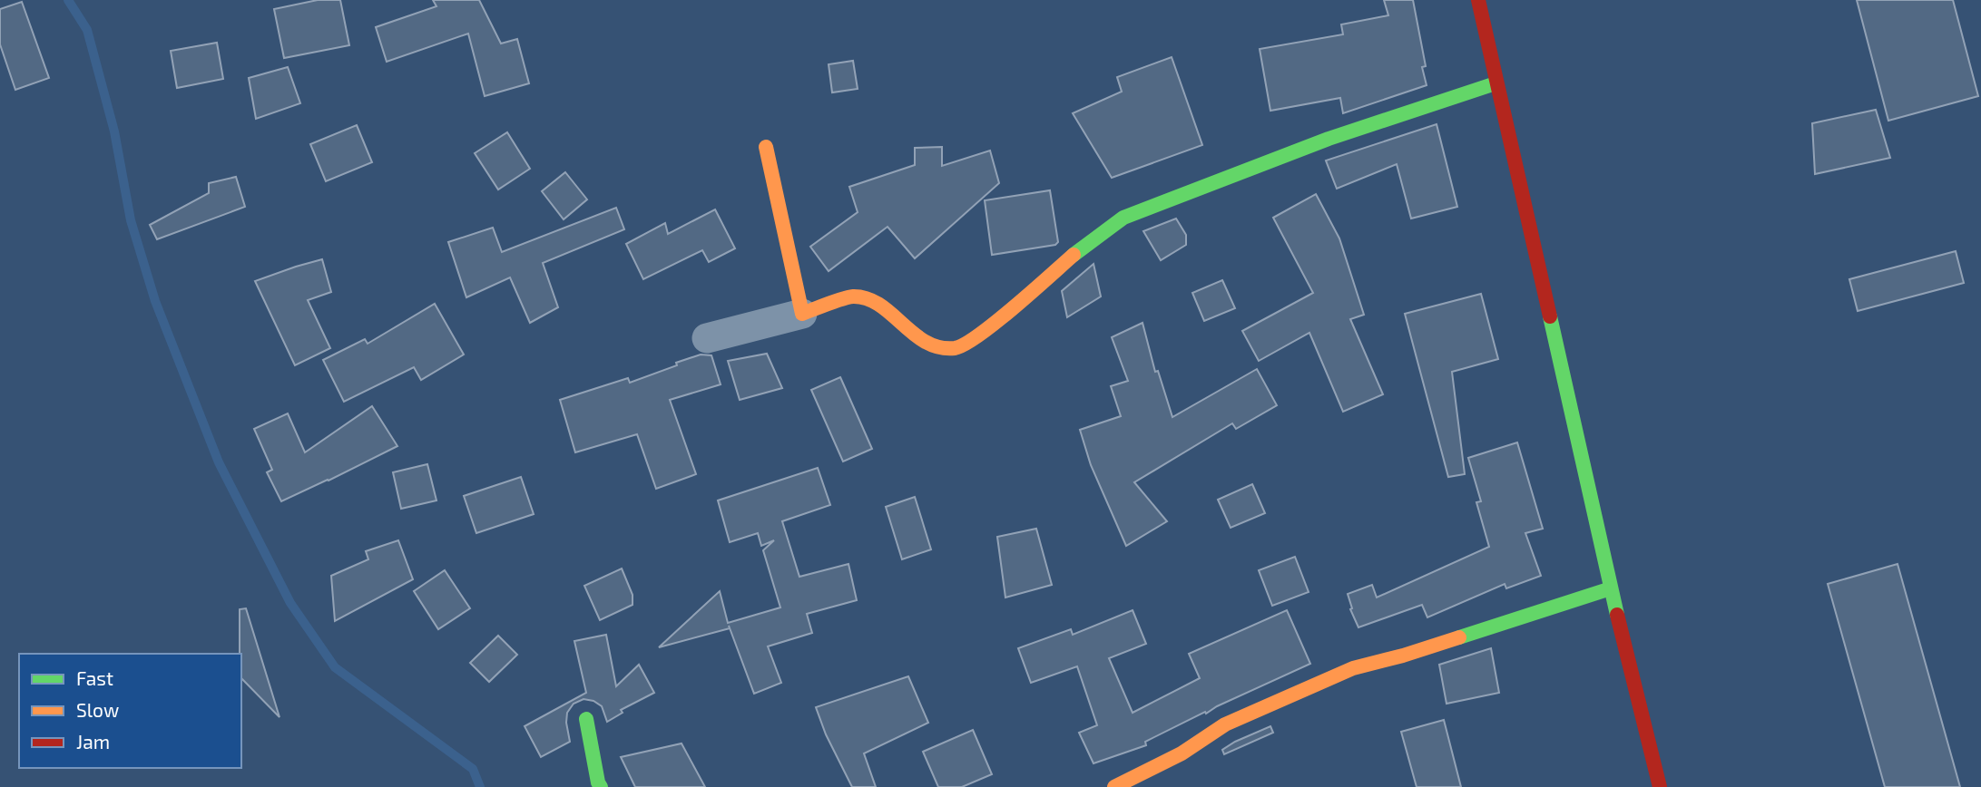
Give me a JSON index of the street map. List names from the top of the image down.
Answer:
{
  "legend": ["Fast", "Slow", "Jam"]
}
